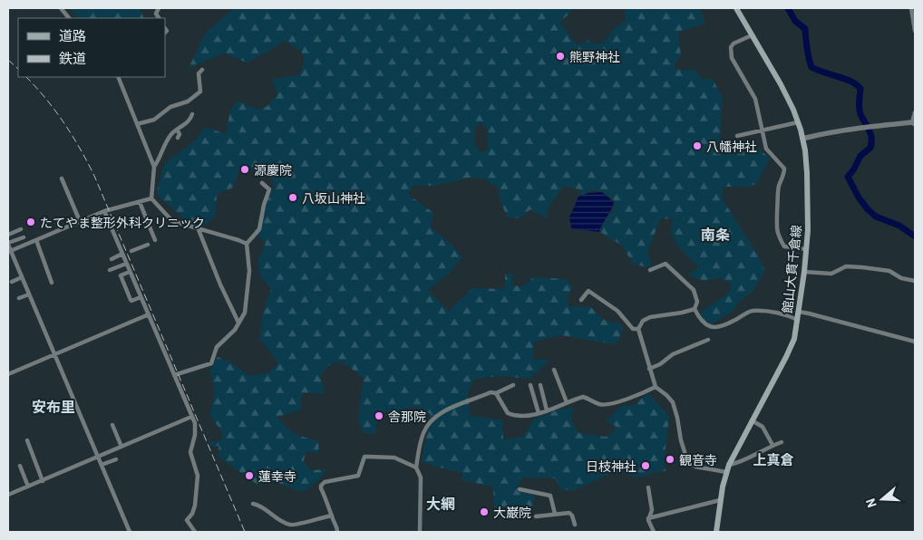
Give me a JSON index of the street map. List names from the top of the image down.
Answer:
{
  "streets": {
    "main road": ["館山大貫千倉線"]
  },
  "districts": [
    "南条",
    "安布里",
    "上真倉",
    "大網"
  ],
  "places": [
    "熊野神社",
    "八幡神社",
    "源慶院",
    "八坂山神社",
    "たてやま整形外科クリニック",
    "舎那院",
    "観音寺",
    "日枝神社",
    "蓮幸寺",
    "大巌院"
  ],
  "legend": ["道路", "鉄道"],
  "north": "left"
}
